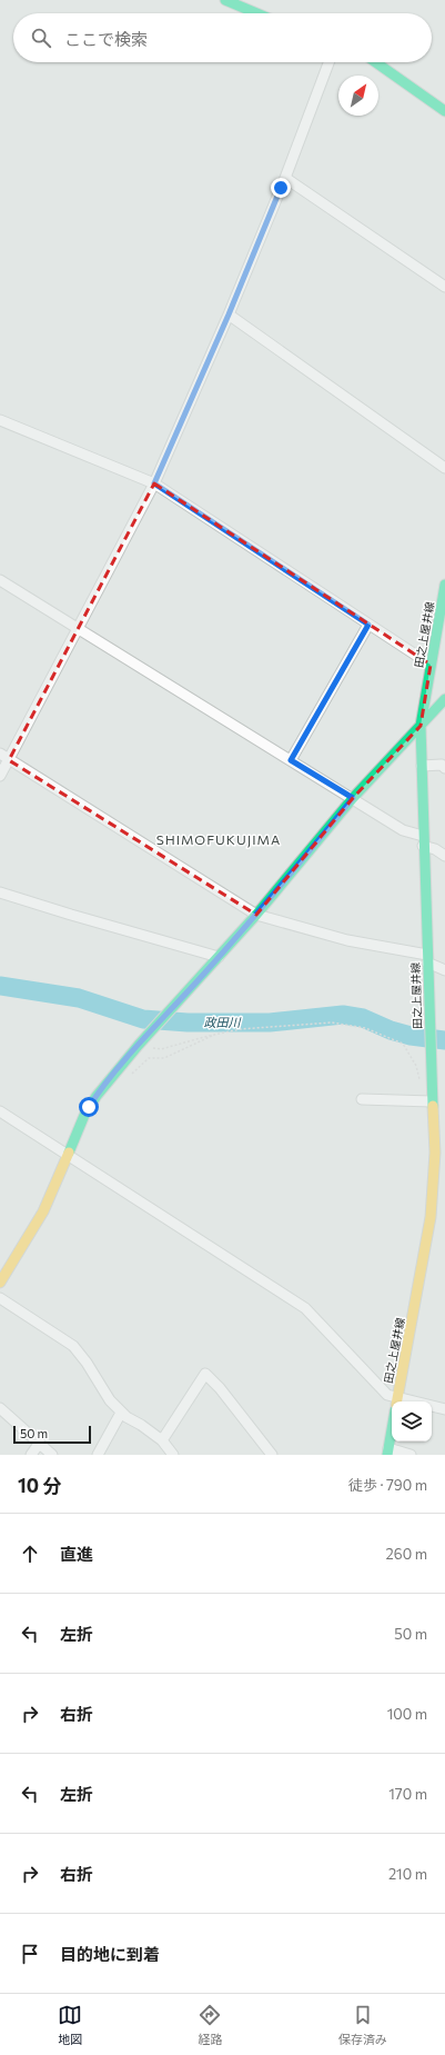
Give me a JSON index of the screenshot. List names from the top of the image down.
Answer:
{
  "streets": {
    "street": ["田之上屋井線"]
  },
  "districts": ["SHIMOFUKUJIMA"],
  "water": ["政田川"],
  "scale_bar": "50 m",
  "north": "top right",
  "page": {
    "search": "ここで検索",
    "scale": "50 m",
    "heading": ["10 分", "徒歩 · 790 m"],
    "list": [
      ["直進", "260 m"],
      ["左折", "50 m"],
      ["右折", "100 m"],
      ["左折", "170 m"],
      ["右折", "210 m"],
      "目的地に到着"
    ],
    "nav": ["地図", "経路", "保存済み"]
  }
}
